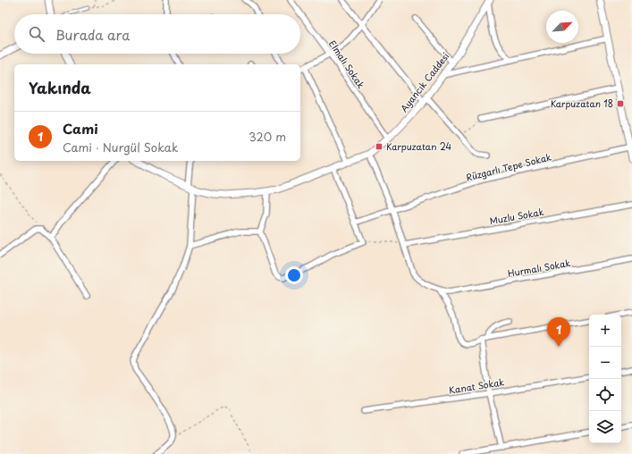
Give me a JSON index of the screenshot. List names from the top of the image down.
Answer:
{
  "streets": {
    "street": [
      "Elmalı Sokak",
      "Ayancık Caddesi",
      "Rüzgarlı Tepe Sokak",
      "Muzlu Sokak",
      "Hurmalı Sokak",
      "Kanat Sokak"
    ]
  },
  "crossings": [
    ["Elmalı Sokak", "Ayancık Caddesi"]
  ],
  "places": {
    "transit": ["Karpuzatan 18", "Karpuzatan 24"]
  },
  "north": "top right",
  "page": {
    "search": "Burada ara",
    "heading": "Yakında",
    "list": [
      {
        "mark": "1",
        "name": "Cami",
        "note": "Cami · Nurgül Sokak",
        "value": "320 m"
      }
    ],
    "map_buttons": ["+", "−"],
    "pins": "1"
  }
}
